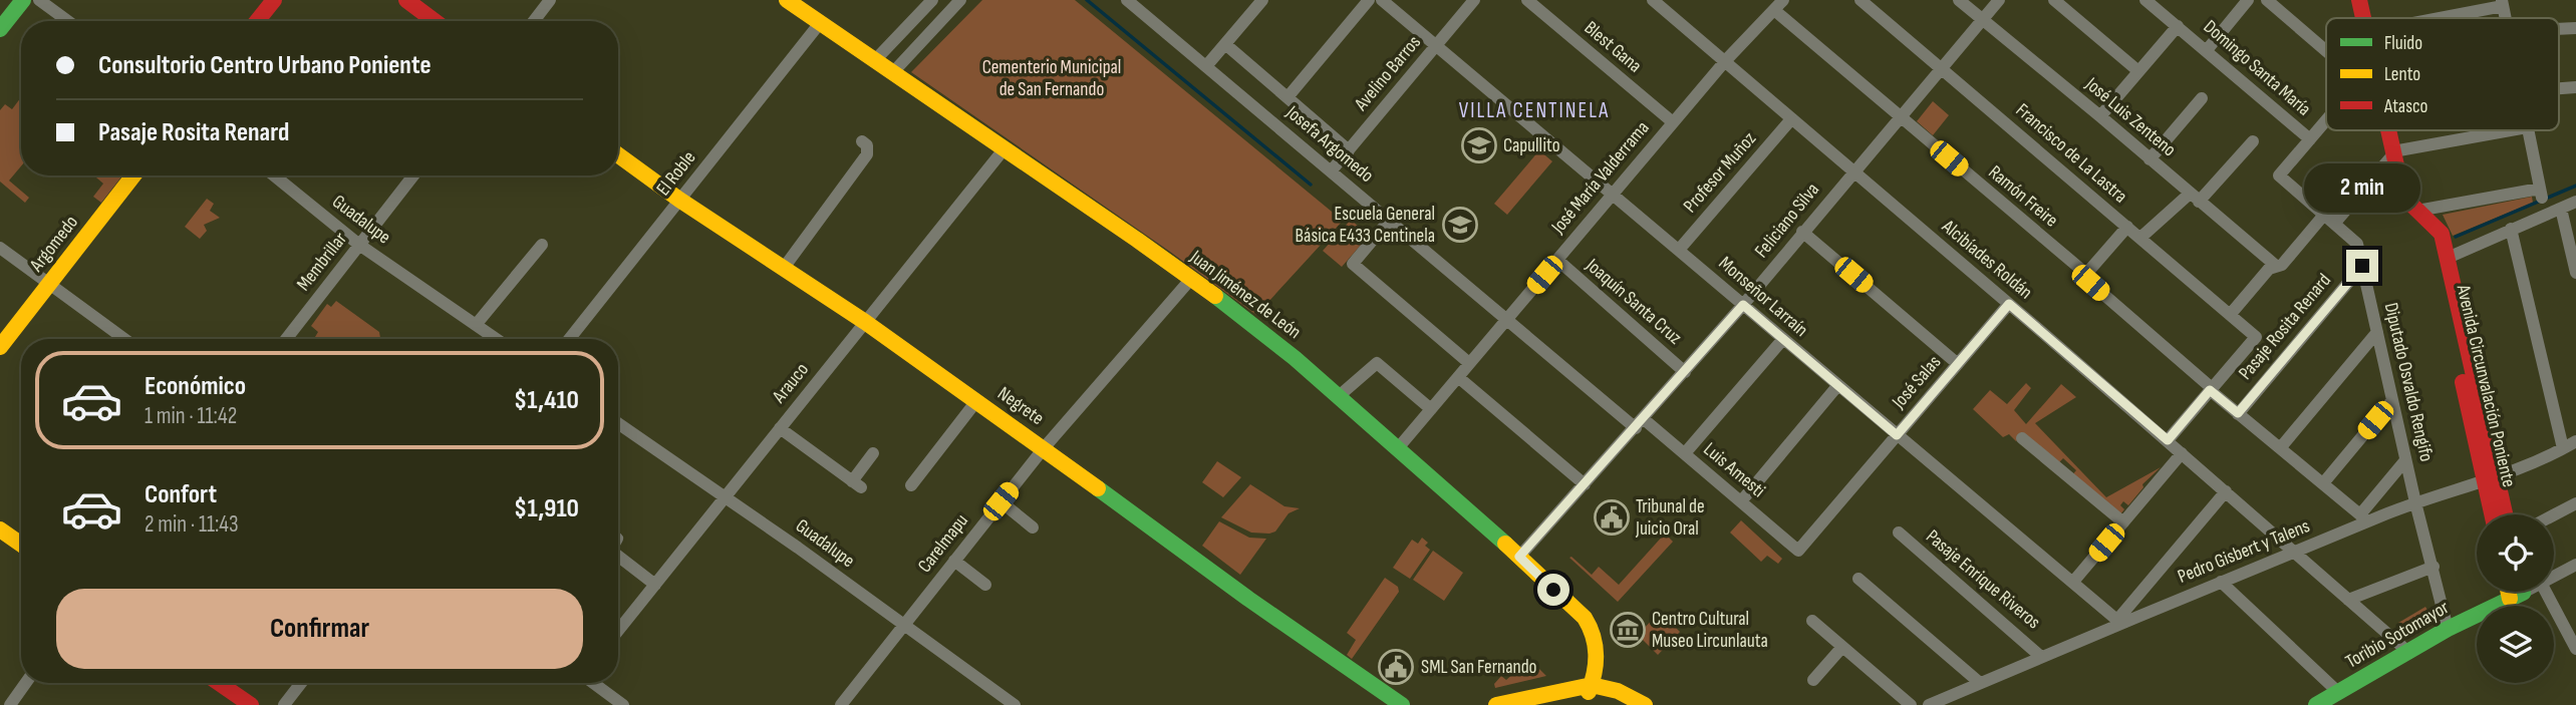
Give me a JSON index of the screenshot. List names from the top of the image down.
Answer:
{
  "streets": {
    "main road": [
      "Argomedo",
      "Juan Jiménez de León",
      "Avenida Circunvalación Poniente",
      "Negrete",
      "Toribio Sotomayor"
    ],
    "street": [
      "Blest Gana",
      "Domingo Santa María",
      "Avelino Barros",
      "José Luis Zenteno",
      "Josefa Argomedo",
      "Francisco de La Lastra",
      "Profesor Muñoz",
      "El Roble",
      "José María Valderrama",
      "Ramón Freire",
      "Guadalupe",
      "Feliciano Silva",
      "Alcibíades Roldán",
      "Membrillar",
      "Monseñor Larraín",
      "Joaquín Santa Cruz",
      "Pasaje Rosita Renard",
      "José Salas",
      "Diputado Osvaldo Rengifo",
      "Arauco",
      "Luis Amesti",
      "Carelmapu",
      "Pedro Gisbert y Talens",
      "Pasaje Enrique Riveros"
    ]
  },
  "crossings": [
    ["Blest Gana", "José María Valderrama"],
    ["Domingo Santa María", "Diputado Osvaldo Rengifo"],
    ["Avelino Barros", "Josefa Argomedo"],
    ["Avelino Barros", "Monseñor Larraín"],
    ["José Luis Zenteno", "Feliciano Silva"],
    ["Josefa Argomedo", "José María Valderrama"],
    ["Josefa Argomedo", "Luis Amesti"],
    ["Francisco de La Lastra", "Ramón Freire"],
    ["Francisco de La Lastra", "Feliciano Silva"],
    ["Profesor Muñoz", "Alcibíades Roldán"],
    ["Profesor Muñoz", "Monseñor Larraín"],
    ["El Roble", "Juan Jiménez de León"],
    ["El Roble", "Negrete"],
    ["José María Valderrama", "Ramón Freire"],
    ["José María Valderrama", "Alcibíades Roldán"],
    ["José María Valderrama", "Juan Jiménez de León"],
    ["José María Valderrama", "Monseñor Larraín"],
    ["José María Valderrama", "Joaquín Santa Cruz"],
    ["José María Valderrama", "Luis Amesti"],
    ["Ramón Freire", "Feliciano Silva"],
    ["Ramón Freire", "Pasaje Rosita Renard"],
    ["Ramón Freire", "Pedro Gisbert y Talens"],
    ["Guadalupe", "Membrillar"],
    ["Guadalupe", "Arauco"],
    ["Guadalupe", "Carelmapu"],
    ["Feliciano Silva", "Alcibíades Roldán"],
    ["Feliciano Silva", "Juan Jiménez de León"],
    ["Feliciano Silva", "Monseñor Larraín"],
    ["Feliciano Silva", "Joaquín Santa Cruz"],
    ["Feliciano Silva", "Luis Amesti"],
    ["Alcibíades Roldán", "José Salas"],
    ["Alcibíades Roldán", "Pedro Gisbert y Talens"],
    ["Alcibíades Roldán", "Toribio Sotomayor"],
    ["Juan Jiménez de León", "Arauco"],
    ["Juan Jiménez de León", "Carelmapu"],
    ["Monseñor Larraín", "José Salas"],
    ["Monseñor Larraín", "Pedro Gisbert y Talens"],
    ["Pasaje Rosita Renard", "Diputado Osvaldo Rengifo"],
    ["José Salas", "Luis Amesti"],
    ["Diputado Osvaldo Rengifo", "Pedro Gisbert y Talens"],
    ["Diputado Osvaldo Rengifo", "Toribio Sotomayor"],
    ["Arauco", "Negrete"],
    ["Avenida Circunvalación Poniente", "Pedro Gisbert y Talens"],
    ["Negrete", "Carelmapu"],
    ["Pedro Gisbert y Talens", "Pasaje Enrique Riveros"]
  ],
  "districts": ["VILLA CENTINELA"],
  "parks": ["Cementerio Municipal de San Fernando"],
  "places": {
    "school or university": ["Capullito", "Escuela General Básica E433 Centinela"],
    "public building": ["Tribunal de Juicio Oral", "SML San Fernando"],
    "museum": ["Centro Cultural Museo Lircunlauta"]
  },
  "legend": ["Fluido", "Lento", "Atasco"],
  "page": {
    "banner": ["Consultorio Centro Urbano Poniente", "Pasaje Rosita Renard"],
    "bubble": "2 min",
    "list": [
      {
        "name": "Económico",
        "note": "1 min · 11:42",
        "value": "$1,410"
      },
      {
        "name": "Confort",
        "note": "2 min · 11:43",
        "value": "$1,910"
      }
    ],
    "buttons": "Confirmar"
  }
}
